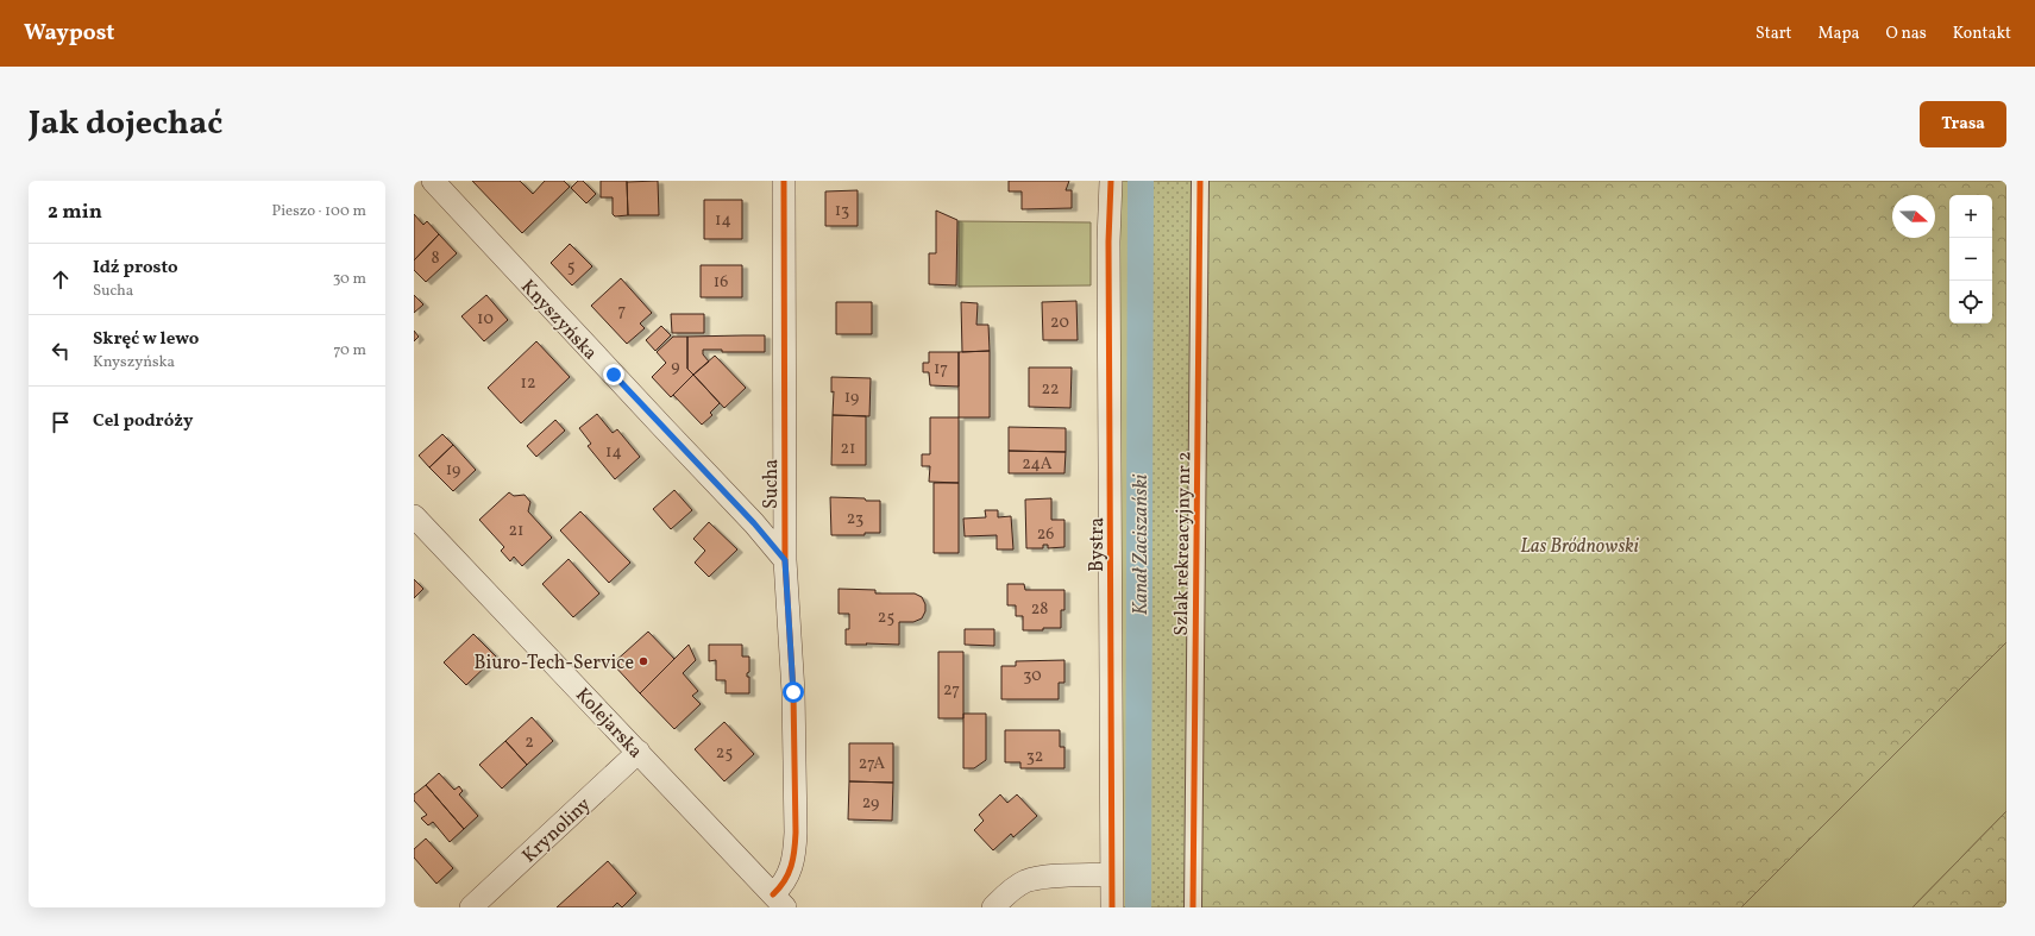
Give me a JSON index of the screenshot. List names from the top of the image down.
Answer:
{
  "streets": {
    "street": [
      "Knyszyńska",
      "Sucha",
      "Szlak rekreacyjny nr 2",
      "Bystra",
      "Kolejarska",
      "Krynoliny"
    ]
  },
  "crossings": [
    ["Knyszyńska", "Sucha"],
    ["Sucha", "Kolejarska"],
    ["Kolejarska", "Krynoliny"]
  ],
  "water": ["Kanał Zaciszański"],
  "parks": ["Las Bródnowski"],
  "places": ["Biuro-Tech-Service"],
  "house_numbers": [
    "13",
    "14",
    "8",
    "5",
    "16",
    "7",
    "10",
    "20",
    "9",
    "17",
    "12",
    "22",
    "19",
    "21",
    "14",
    "24A",
    "19",
    "23",
    "21",
    "26",
    "28",
    "25",
    "30",
    "27",
    "2",
    "25",
    "32",
    "27A",
    "29"
  ],
  "north": "right",
  "page": {
    "header": "Waypost",
    "nav": [
      "Start",
      "Mapa",
      "O nas",
      "Kontakt"
    ],
    "title": "Jak dojechać",
    "buttons": "Trasa",
    "heading": ["2 min", "Pieszo · 100 m"],
    "map_buttons": ["+", "−"],
    "list": [
      ["Idź prosto", "Sucha", "30 m"],
      ["Skręć w lewo", "Knyszyńska", "70 m"],
      "Cel podróży"
    ]
  }
}
